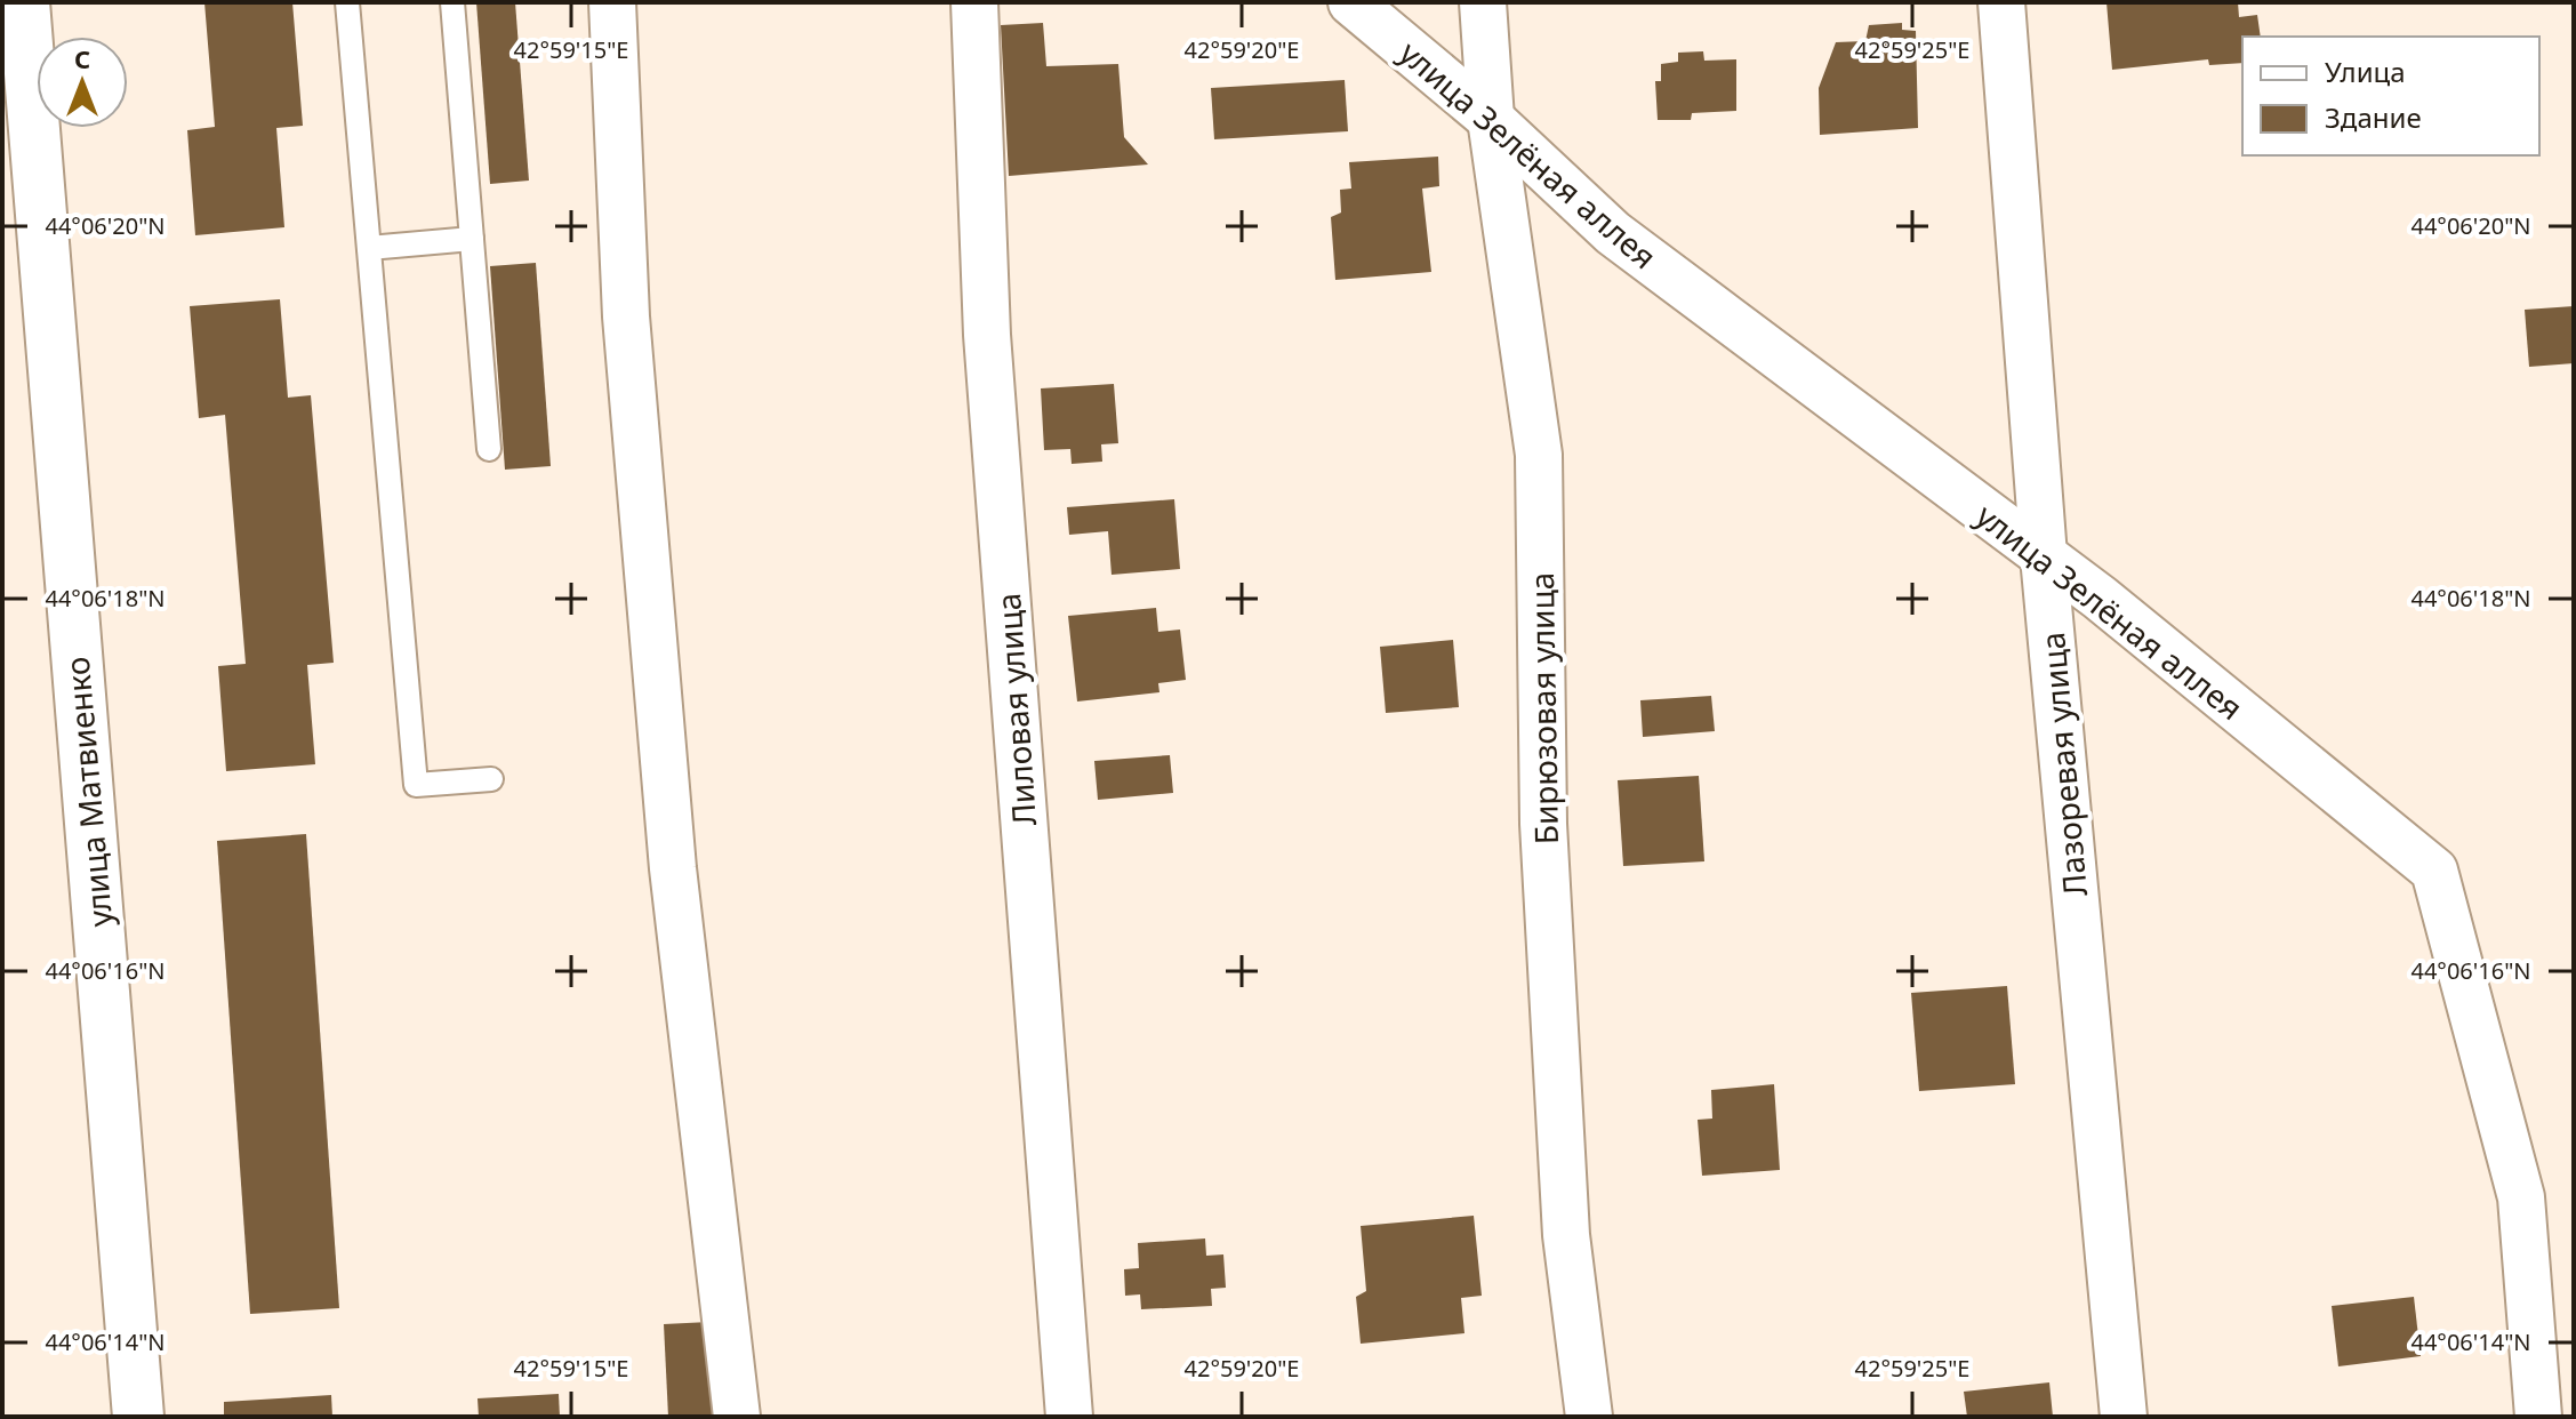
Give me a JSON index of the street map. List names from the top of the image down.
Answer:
{
  "streets": {
    "street": [
      "улица Зелёная аллея",
      "Бирюзовая улица",
      "Лиловая улица",
      "Лазоревая улица",
      "улица Матвиенко"
    ]
  },
  "crossings": [
    ["улица Зелёная аллея", "Бирюзовая улица"],
    ["улица Зелёная аллея", "Лазоревая улица"]
  ],
  "legend": ["Улица", "Здание"],
  "north": "top",
  "coordinates": [
    "42°59'15\"E",
    "42°59'20\"E",
    "42°59'25\"E",
    "44°06'20\"N",
    "44°06'18\"N",
    "44°06'16\"N",
    "44°06'14\"N"
  ]
}
